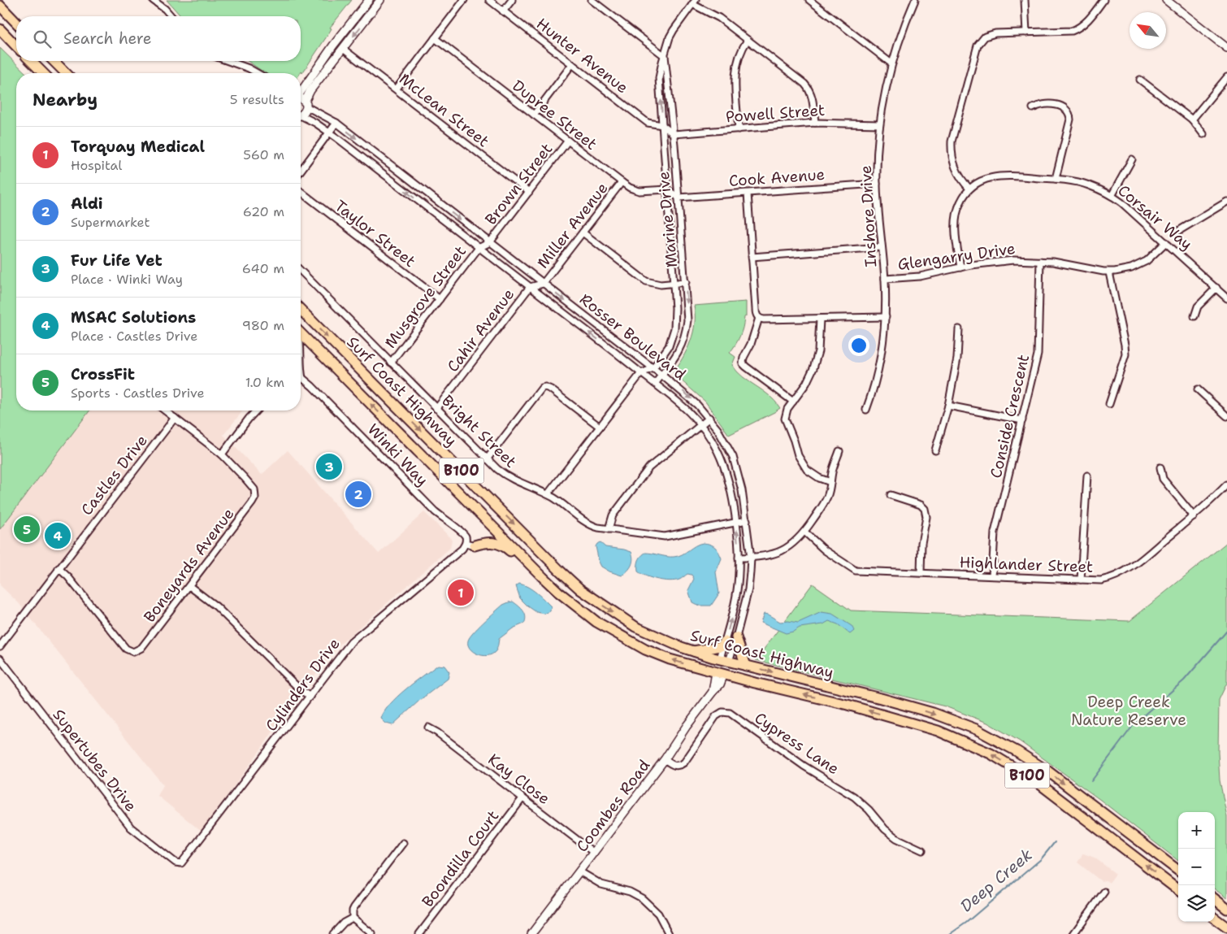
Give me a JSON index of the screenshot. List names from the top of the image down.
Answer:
{
  "streets": {
    "main road": ["Surf Coast Highway", "B100"],
    "street": [
      "Hunter Avenue",
      "McLean Street",
      "Powell Street",
      "Dupree Street",
      "Cook Avenue",
      "Brown Street",
      "Inshore Drive",
      "Corsair Way",
      "Marine Drive",
      "Miller Avenue",
      "Taylor Street",
      "Glengarry Drive",
      "Musgrove Street",
      "Cahir Avenue",
      "Rosser Boulevard",
      "Conside Crescent",
      "Bright Street",
      "Winki Way",
      "Castles Drive",
      "Highlander Street",
      "Boneyards Avenue",
      "Cylinders Drive",
      "Cypress Lane",
      "Supertubes Drive",
      "Kay Close",
      "Coombes Road",
      "Boondilla Court"
    ]
  },
  "crossings": [
    ["Hunter Avenue", "Marine Drive"],
    ["McLean Street", "Brown Street"],
    ["Powell Street", "Inshore Drive"],
    ["Powell Street", "Marine Drive"],
    ["Dupree Street", "Brown Street"],
    ["Dupree Street", "Marine Drive"],
    ["Dupree Street", "Miller Avenue"],
    ["Cook Avenue", "Inshore Drive"],
    ["Cook Avenue", "Marine Drive"],
    ["Brown Street", "Rosser Boulevard"],
    ["Inshore Drive", "Glengarry Drive"],
    ["Corsair Way", "Glengarry Drive"],
    ["Marine Drive", "Rosser Boulevard"],
    ["Miller Avenue", "Rosser Boulevard"],
    ["Taylor Street", "Musgrove Street"],
    ["Glengarry Drive", "Conside Crescent"],
    ["Musgrove Street", "Rosser Boulevard"],
    ["Musgrove Street", "Bright Street"],
    ["Cahir Avenue", "Rosser Boulevard"],
    ["Cahir Avenue", "Bright Street"],
    ["Rosser Boulevard", "Surf Coast Highway"],
    ["Rosser Boulevard", "Bright Street"],
    ["Surf Coast Highway", "Coombes Road"],
    ["Conside Crescent", "Highlander Street"],
    ["Winki Way", "Cylinders Drive"],
    ["Castles Drive", "Boneyards Avenue"],
    ["Cylinders Drive", "Supertubes Drive"],
    ["Cypress Lane", "Coombes Road"],
    ["Kay Close", "Coombes Road"],
    ["Kay Close", "Boondilla Court"]
  ],
  "water": ["Deep Creek"],
  "parks": ["Deep Creek Nature Reserve"],
  "north": "top left",
  "page": {
    "search": "Search here",
    "heading": ["Nearby", "5 results"],
    "list": [
      {
        "mark": "1",
        "name": "Torquay Medical",
        "note": "Hospital",
        "value": "560 m"
      },
      {
        "mark": "2",
        "name": "Aldi",
        "note": "Supermarket",
        "value": "620 m"
      },
      {
        "mark": "3",
        "name": "Fur Life Vet",
        "note": "Place · Winki Way",
        "value": "640 m"
      },
      {
        "mark": "4",
        "name": "MSAC Solutions",
        "note": "Place · Castles Drive",
        "value": "980 m"
      },
      {
        "mark": "5",
        "name": "CrossFit",
        "note": "Sports · Castles Drive",
        "value": "1.0 km"
      }
    ],
    "pins": [
      "3",
      "2",
      "5",
      "4",
      "1"
    ],
    "map_buttons": ["+", "−"]
  }
}
